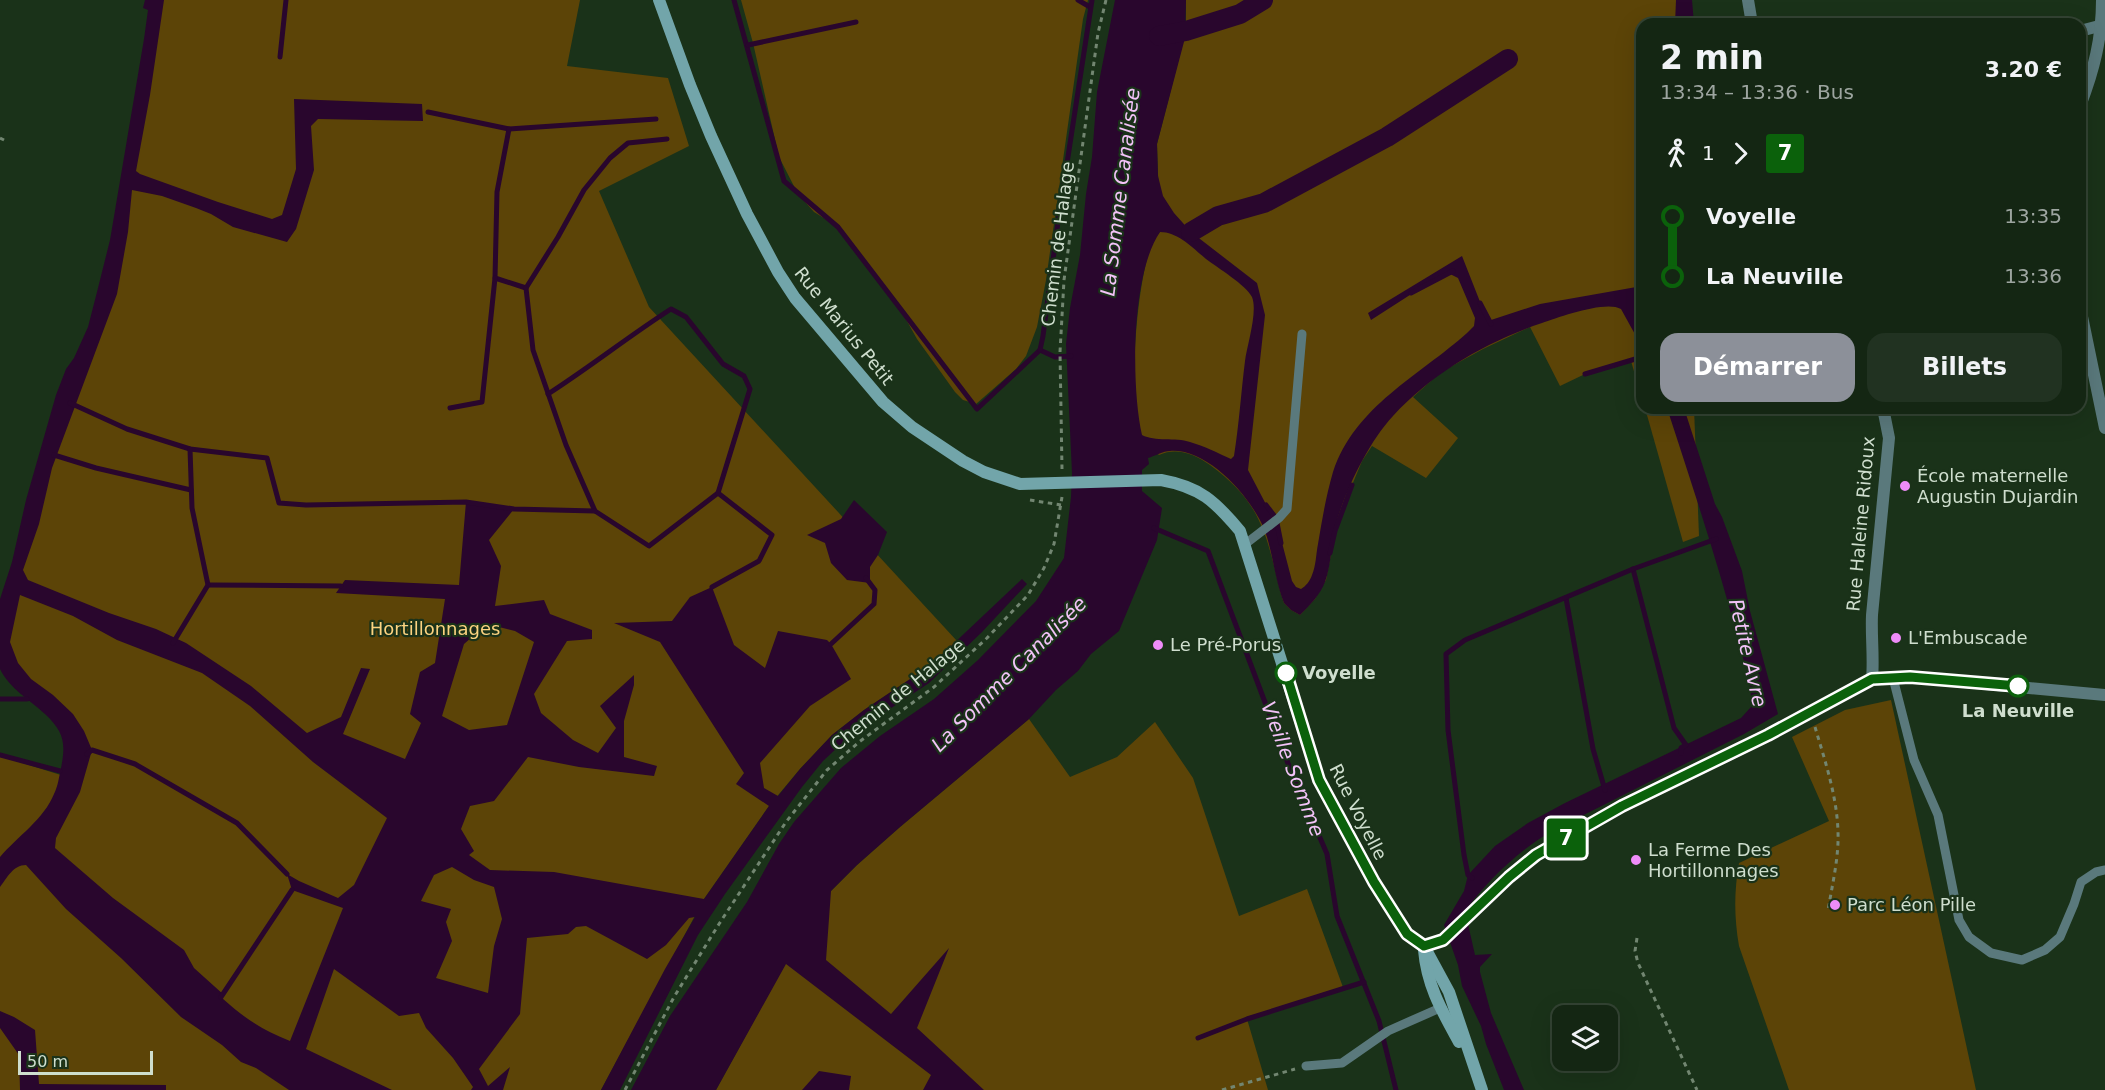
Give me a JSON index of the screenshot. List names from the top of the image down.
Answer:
{
  "streets": {
    "street": ["Rue Marius Petit", "Rue Haleine Ridoux", "Rue Voyelle"],
    "path": ["Chemin de Halage"]
  },
  "crossings": [
    ["Rue Marius Petit", "Rue Voyelle"]
  ],
  "water": ["La Somme Canalisée", "Petite Avre", "Vieille Somme"],
  "parks": ["Hortillonnages"],
  "places": [
    "École maternelle Augustin Dujardin",
    "L'Embuscade",
    "Le Pré-Porus",
    "Voyelle",
    "La Neuville",
    "La Ferme Des Hortillonnages",
    "Parc Léon Pille"
  ],
  "lines": ["bus line 7"],
  "scale_bar": "50 m",
  "page": {
    "on_map": "7",
    "heading": ["2 min", "13:34 – 13:36 · Bus", "3.20 €"],
    "legs": ["1", "7"],
    "list": [
      {
        "name": "Voyelle",
        "value": "13:35"
      },
      {
        "name": "La Neuville",
        "value": "13:36"
      }
    ],
    "buttons": ["Démarrer", "Billets"],
    "scale": "50 m"
  }
}
